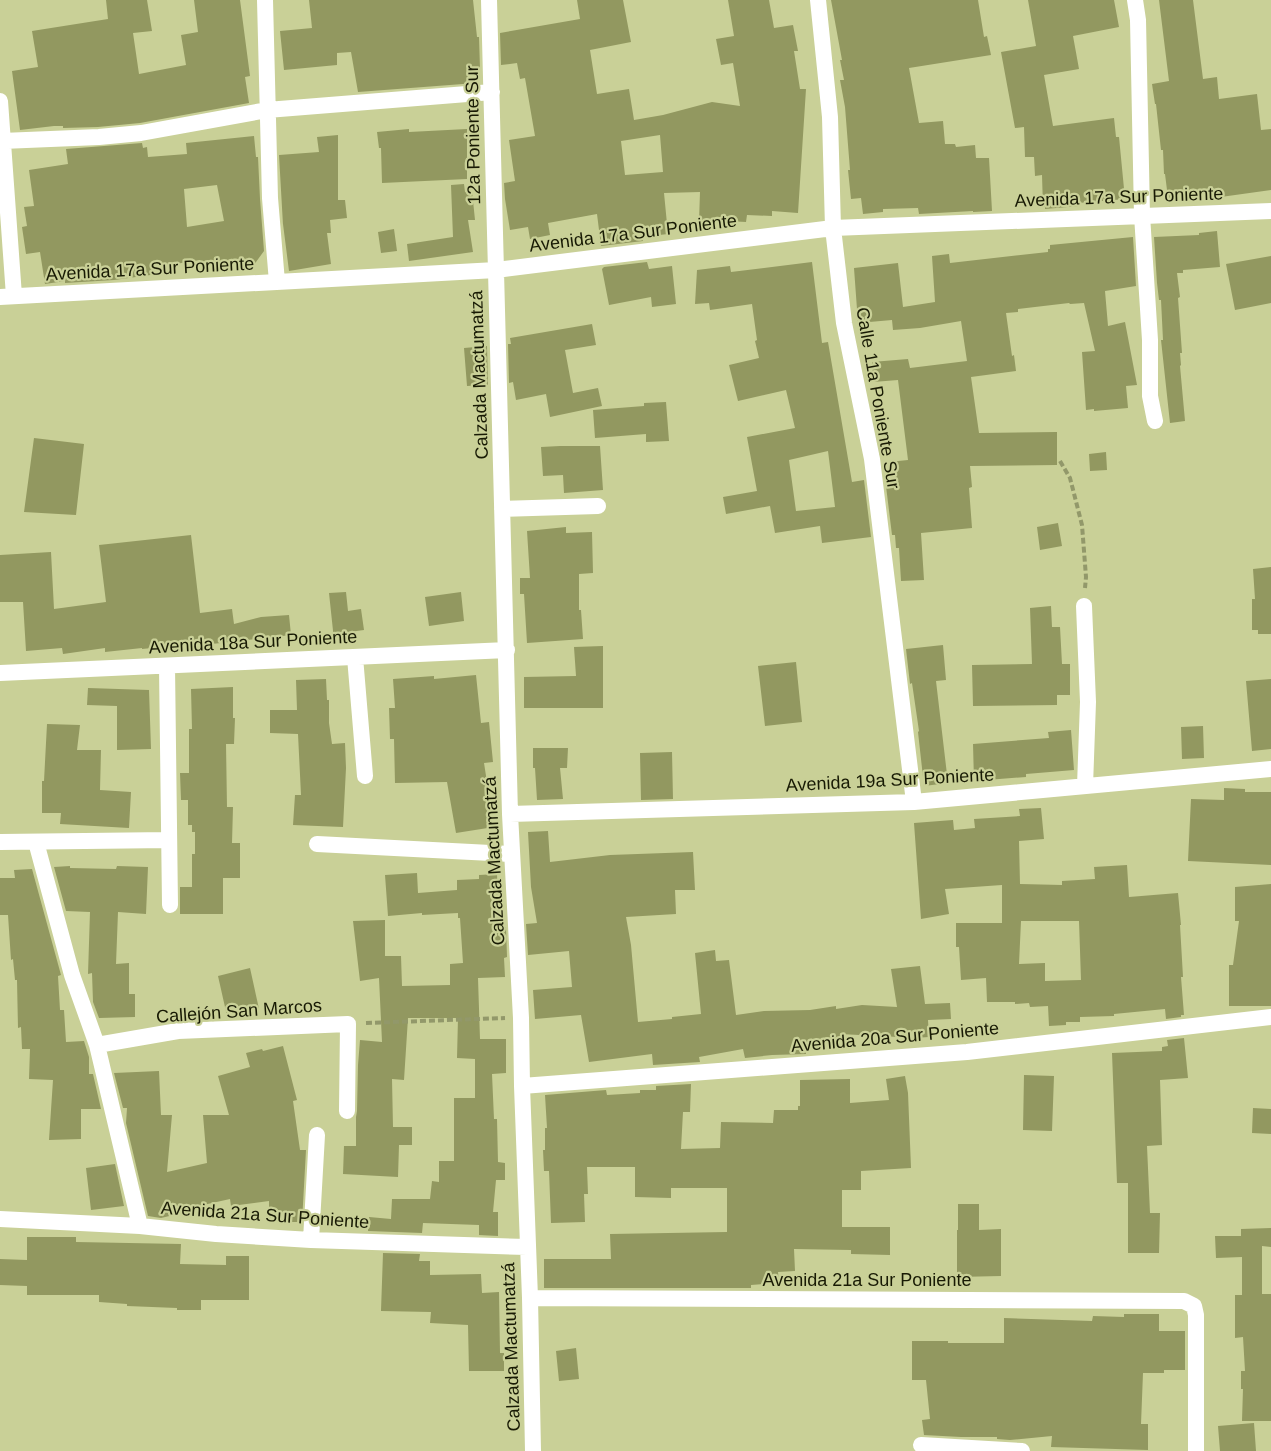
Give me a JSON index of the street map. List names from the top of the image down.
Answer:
{
  "streets": {
    "street": [
      "12a Poniente Sur",
      "Avenida 17a Sur Poniente",
      "Calzada Mactumatzá",
      "Calle 11a Poniente Sur",
      "Avenida 18a Sur Poniente",
      "Avenida 19a Sur Poniente",
      "Callejón San Marcos",
      "Avenida 20a Sur Poniente",
      "Avenida 21a Sur Poniente"
    ]
  },
  "crossings": [
    ["12a Poniente Sur", "Avenida 17a Sur Poniente"],
    ["12a Poniente Sur", "Calzada Mactumatzá"],
    ["Avenida 17a Sur Poniente", "Calzada Mactumatzá"],
    ["Avenida 17a Sur Poniente", "Calle 11a Poniente Sur"],
    ["Calzada Mactumatzá", "Avenida 18a Sur Poniente"],
    ["Calzada Mactumatzá", "Avenida 19a Sur Poniente"],
    ["Calzada Mactumatzá", "Callejón San Marcos"],
    ["Calzada Mactumatzá", "Avenida 20a Sur Poniente"],
    ["Calzada Mactumatzá", "Avenida 21a Sur Poniente"],
    ["Calle 11a Poniente Sur", "Avenida 19a Sur Poniente"]
  ]
}
